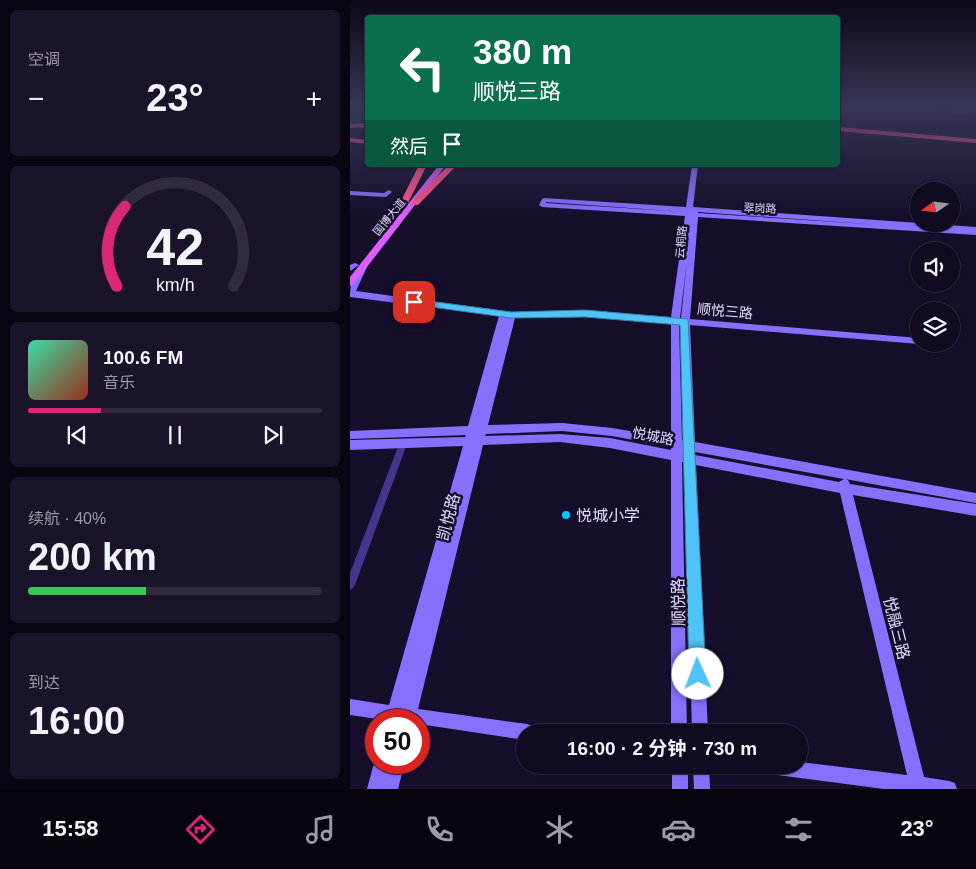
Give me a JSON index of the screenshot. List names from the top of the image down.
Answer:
{
  "streets": {
    "main road": [
      "翠岗路",
      "国博大道",
      "云桐路",
      "顺悦三路",
      "悦城路",
      "凯悦路",
      "顺悦路",
      "悦融三路"
    ]
  },
  "crossings": [
    ["翠岗路", "云桐路"],
    ["云桐路", "顺悦三路"],
    ["云桐路", "顺悦路"],
    ["顺悦三路", "凯悦路"],
    ["顺悦三路", "顺悦路"],
    ["悦城路", "凯悦路"],
    ["悦城路", "顺悦路"],
    ["悦城路", "悦融三路"]
  ],
  "places": ["悦城小学"],
  "north": "left",
  "page": {
    "tile": [
      "空调",
      ["续航 · 40%", "200 km"],
      ["到达", "16:00"]
    ],
    "turn": ["380 m", "顺悦三路"],
    "heat": ["−", "23°", "+"],
    "then": "然后",
    "song": ["100.6 FM", "音乐"],
    "limit": "50",
    "trip": "16:00 · 2 分钟 · 730 m",
    "tabs": ["15:58", "23°"],
    "gauge": ["42", "km/h"]
  }
}
